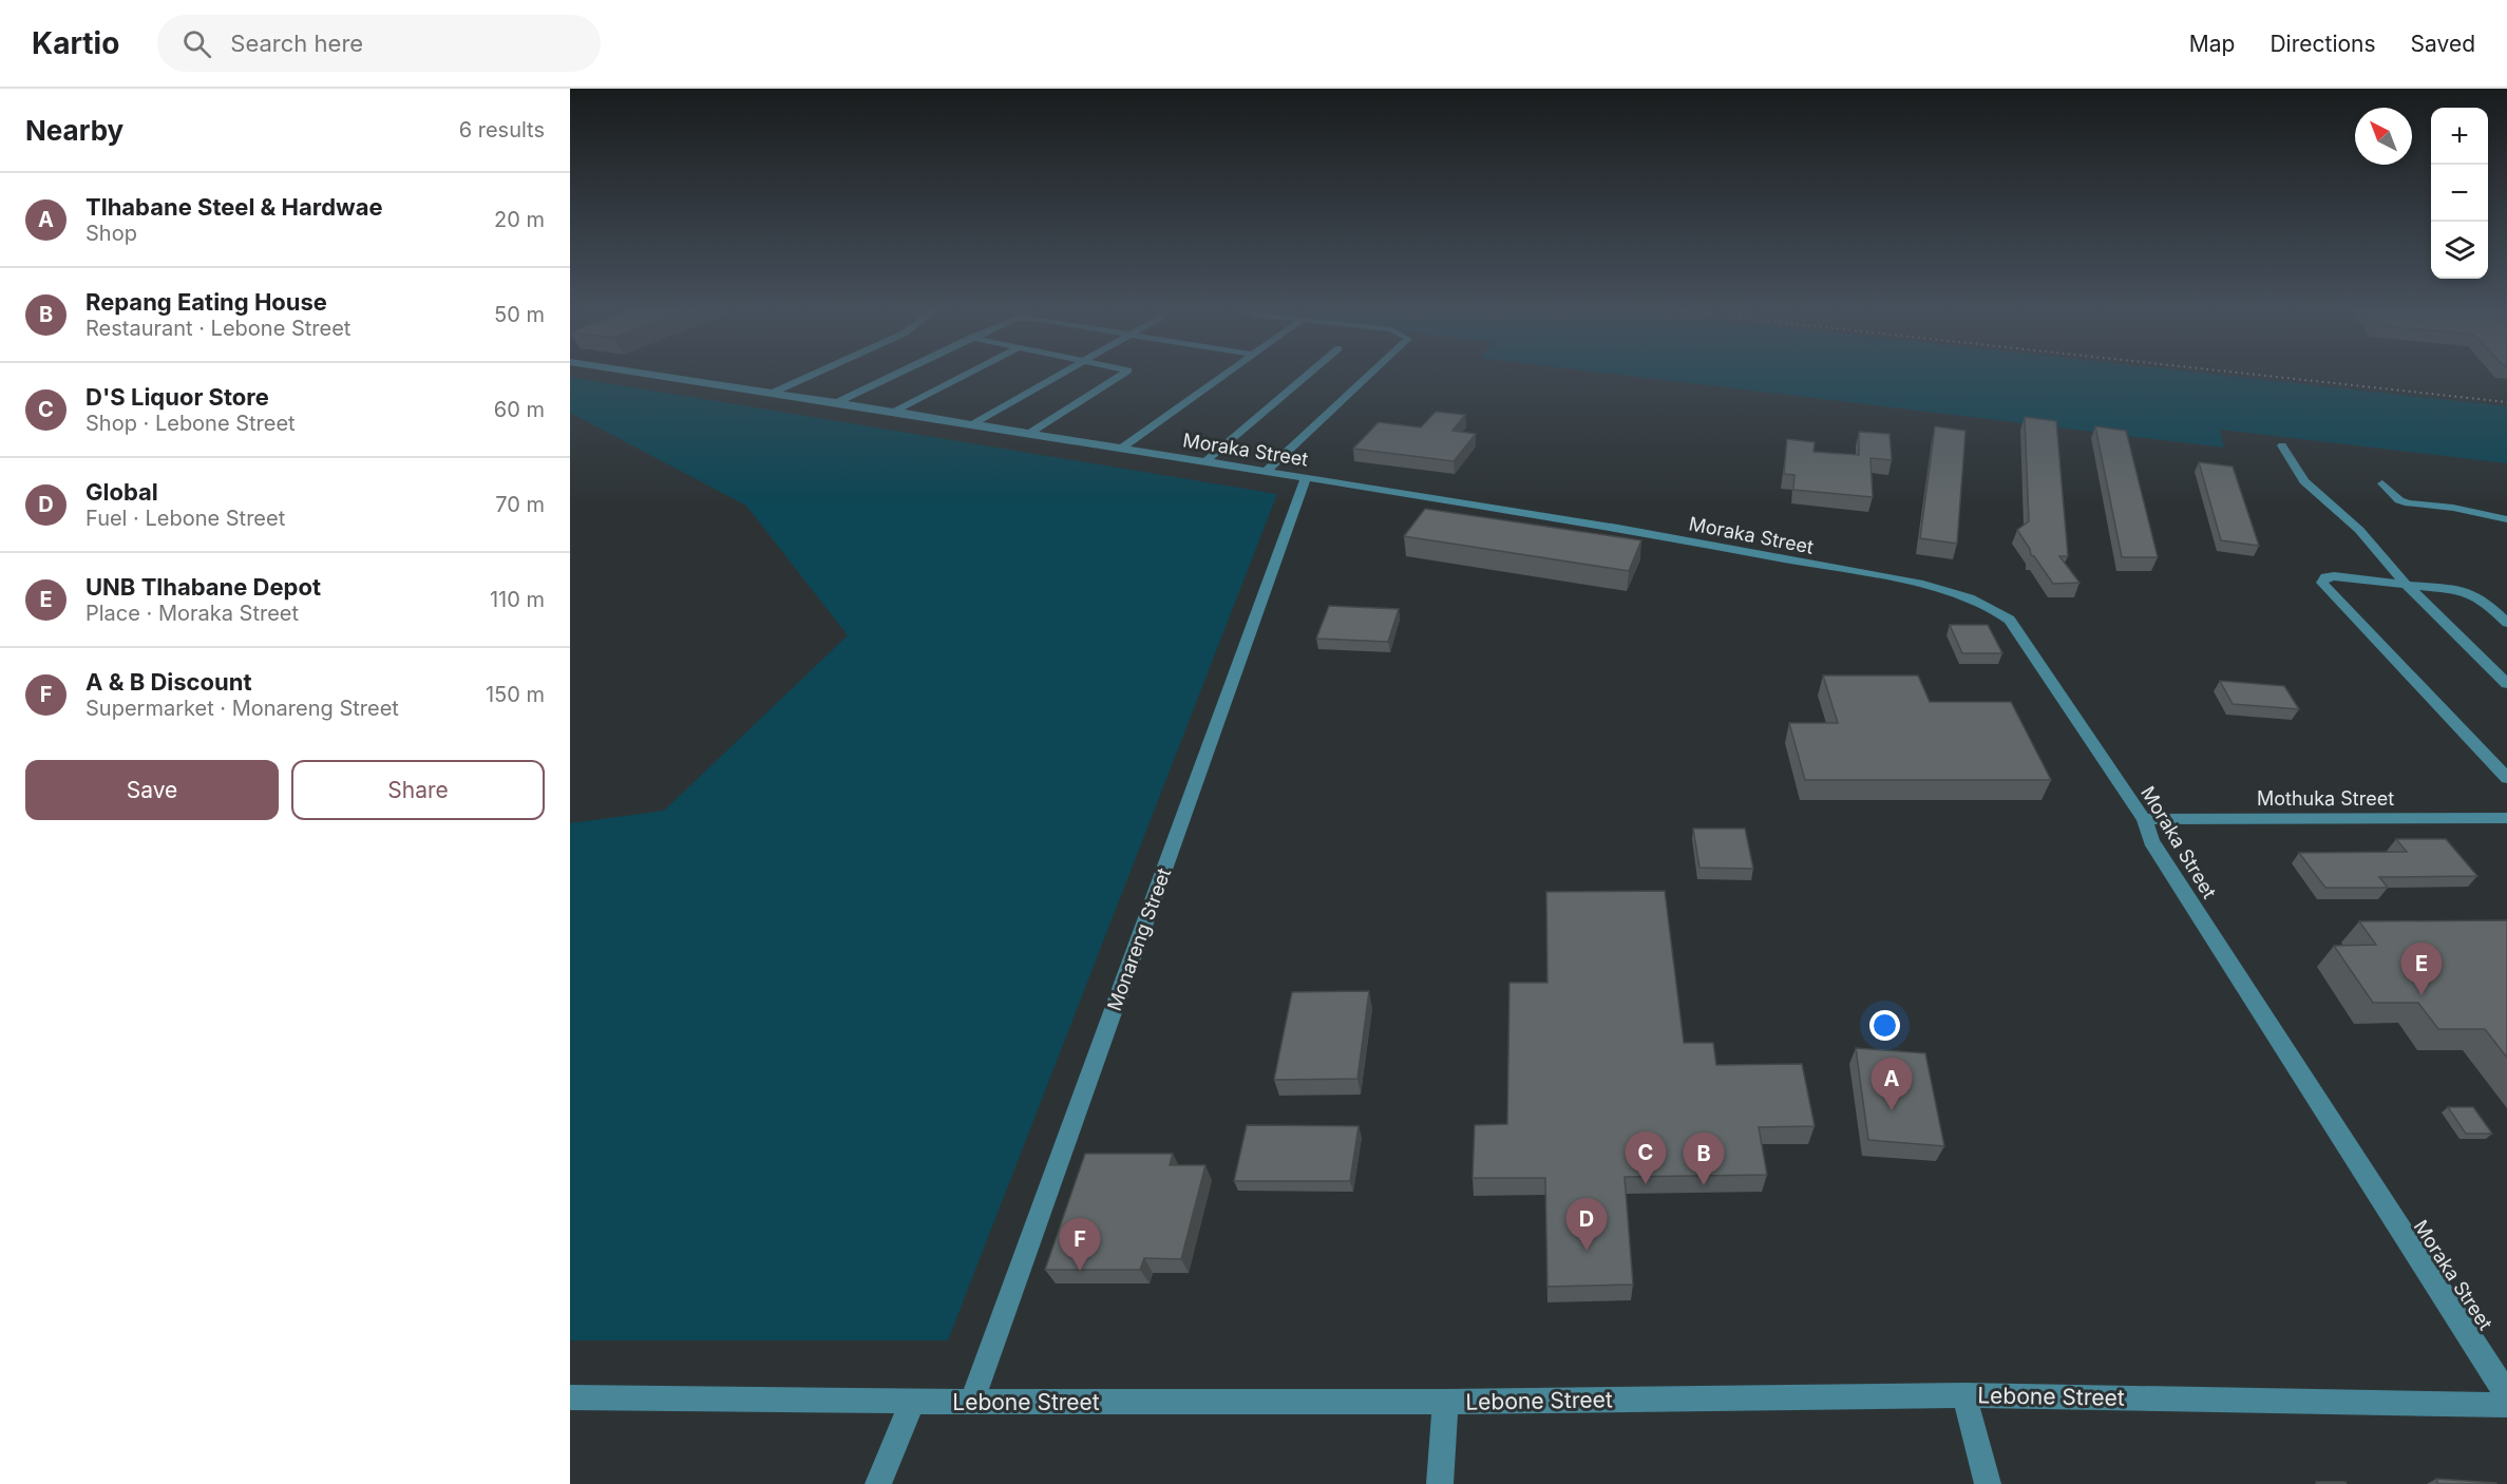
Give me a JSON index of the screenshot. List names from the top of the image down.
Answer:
{
  "streets": {
    "street": [
      "Moraka Street",
      "Mothuka Street",
      "Monareng Street",
      "Lebone Street"
    ]
  },
  "crossings": [
    ["Moraka Street", "Mothuka Street"],
    ["Moraka Street", "Monareng Street"],
    ["Monareng Street", "Lebone Street"]
  ],
  "north": "top left",
  "page": {
    "header": "Kartio",
    "search": "Search here",
    "nav": ["Map", "Directions", "Saved"],
    "heading": ["Nearby", "6 results"],
    "map_buttons": ["+", "−"],
    "list": [
      {
        "mark": "A",
        "name": "Tlhabane Steel & Hardwae",
        "note": "Shop",
        "value": "20 m"
      },
      {
        "mark": "B",
        "name": "Repang Eating House",
        "note": "Restaurant · Lebone Street",
        "value": "50 m"
      },
      {
        "mark": "C",
        "name": "D'S Liquor Store",
        "note": "Shop · Lebone Street",
        "value": "60 m"
      },
      {
        "mark": "D",
        "name": "Global",
        "note": "Fuel · Lebone Street",
        "value": "70 m"
      },
      {
        "mark": "E",
        "name": "UNB Tlhabane Depot",
        "note": "Place · Moraka Street",
        "value": "110 m"
      },
      {
        "mark": "F",
        "name": "A & B Discount",
        "note": "Supermarket · Monareng Street",
        "value": "150 m"
      }
    ],
    "buttons": ["Save", "Share"],
    "pins": [
      "E",
      "A",
      "C",
      "B",
      "D",
      "F"
    ]
  }
}
